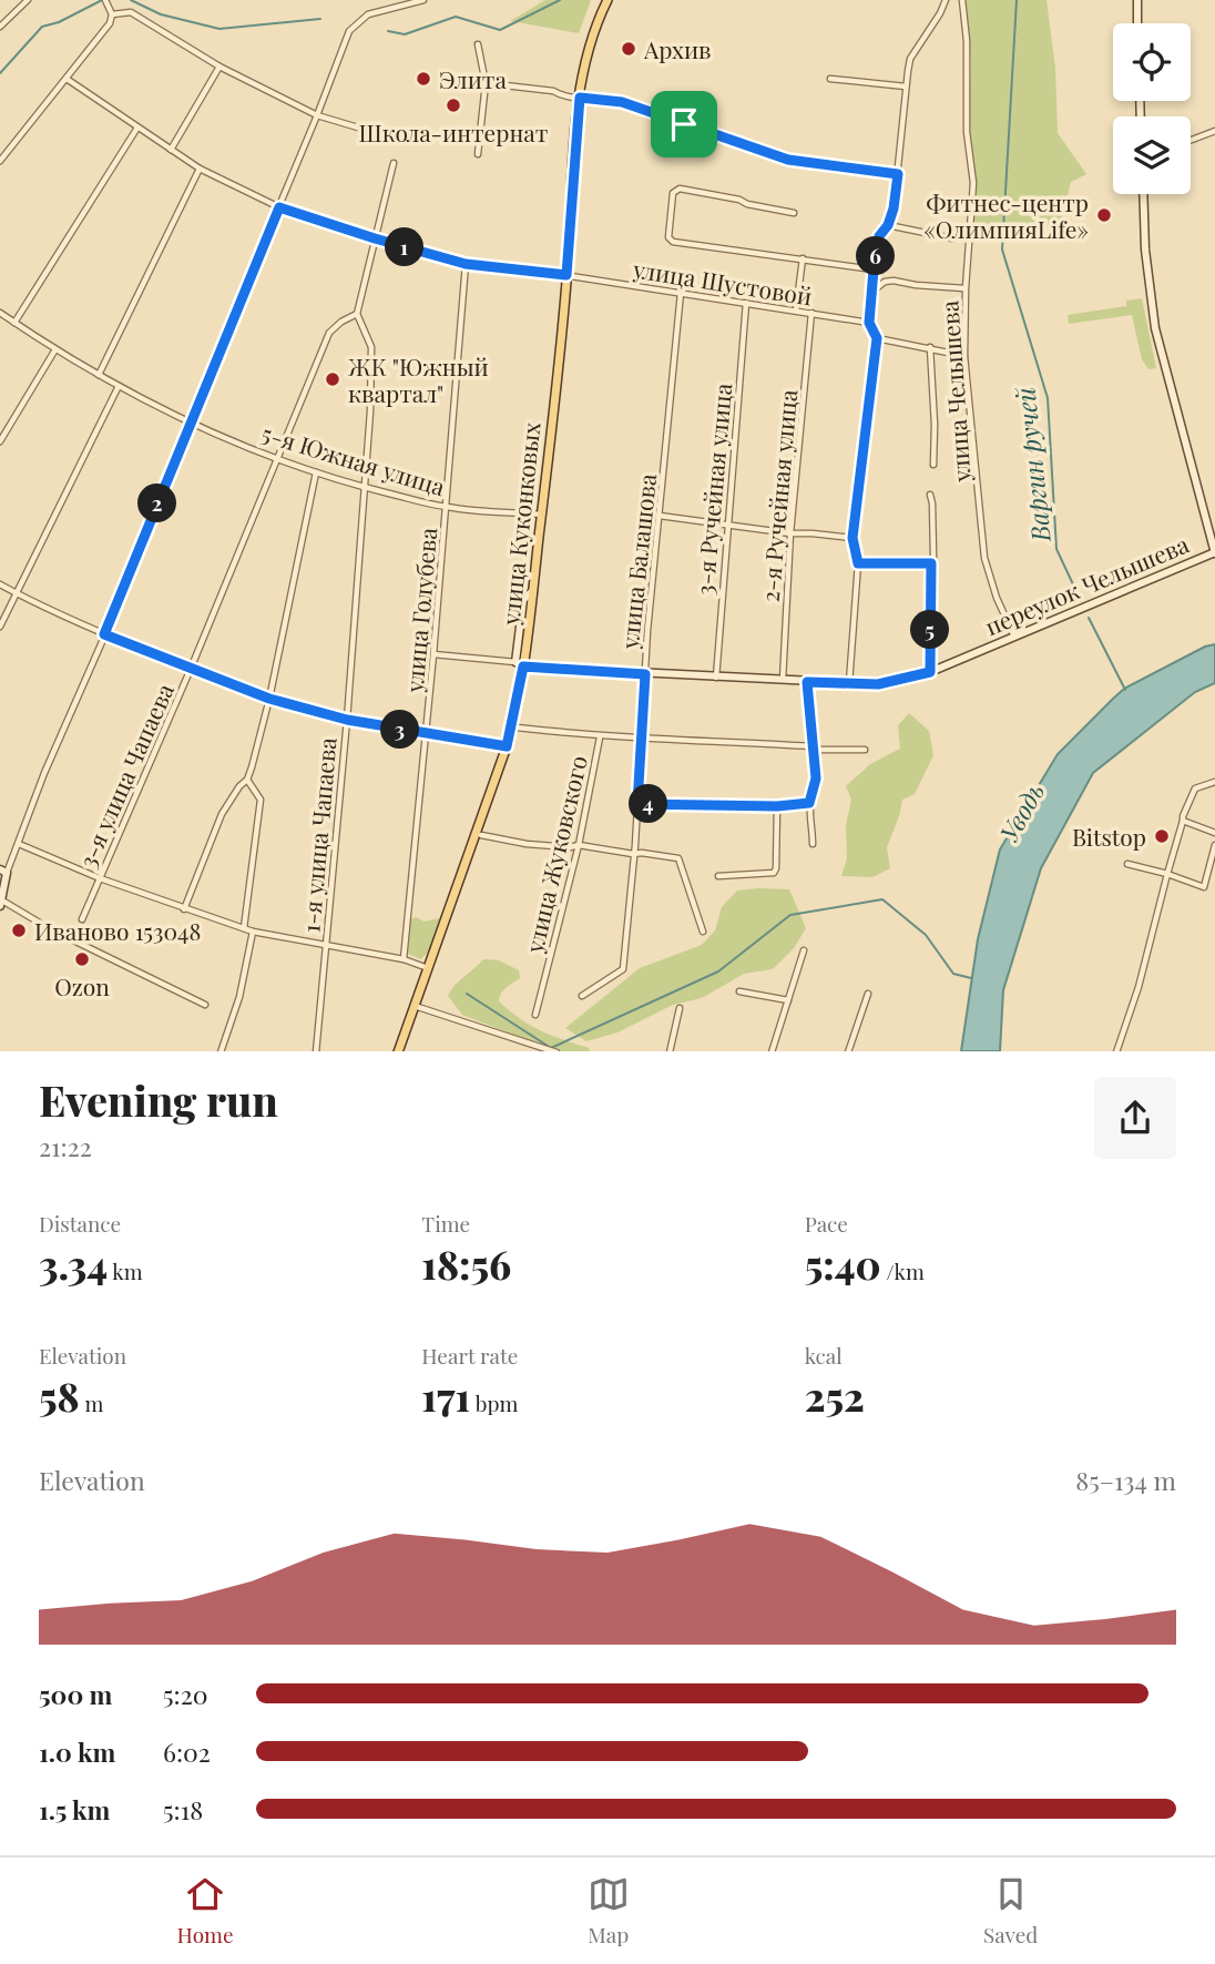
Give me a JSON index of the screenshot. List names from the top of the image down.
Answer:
{
  "streets": {
    "main road": ["улица Куконковых"],
    "street": [
      "улица Шустовой",
      "улица Челышева",
      "5-я Южная улица",
      "3-я Ручейная улица",
      "2-я Ручейная улица",
      "улица Балашова",
      "переулок Челышева",
      "улица Голубева",
      "3-я улица Чапаева",
      "1-я улица Чапаева",
      "улица Жуковского"
    ]
  },
  "crossings": [
    ["улица Шустовой", "3-я Ручейная улица"],
    ["улица Шустовой", "2-я Ручейная улица"],
    ["улица Шустовой", "улица Куконковых"],
    ["улица Шустовой", "улица Балашова"],
    ["улица Шустовой", "улица Голубева"],
    ["улица Челышева", "переулок Челышева"],
    ["5-я Южная улица", "улица Куконковых"],
    ["5-я Южная улица", "улица Голубева"],
    ["5-я Южная улица", "3-я улица Чапаева"],
    ["5-я Южная улица", "1-я улица Чапаева"],
    ["3-я Ручейная улица", "переулок Челышева"],
    ["2-я Ручейная улица", "переулок Челышева"],
    ["улица Куконковых", "переулок Челышева"],
    ["улица Балашова", "переулок Челышева"],
    ["3-я улица Чапаева", "1-я улица Чапаева"]
  ],
  "water": ["Варгин ручей", "Уводь"],
  "places": [
    "Архив",
    "Элита",
    "Школа-интернат",
    "Фитнес-центр «ОлимпияLife»",
    "ЖК \"Южный квартал\"",
    "Bitstop",
    "Иваново 153048",
    "Ozon"
  ],
  "page": {
    "pins": [
      "1",
      "6",
      "2",
      "5",
      "3",
      "4"
    ],
    "heading": ["Evening run", "21:22"],
    "stats": [
      ["Distance", "3.34 km"],
      ["Time", "18:56"],
      ["Pace", "5:40 /km"],
      ["Elevation", "58 m"],
      ["Heart rate", "171 bpm"],
      ["kcal", "252"]
    ],
    "chart": ["Elevation", "85–134 m"],
    "list": [
      {
        "name": "500 m",
        "note": "5:20"
      },
      {
        "name": "1.0 km",
        "note": "6:02"
      },
      {
        "name": "1.5 km",
        "note": "5:18"
      }
    ],
    "tabs": ["Home", "Map", "Saved"]
  }
}
